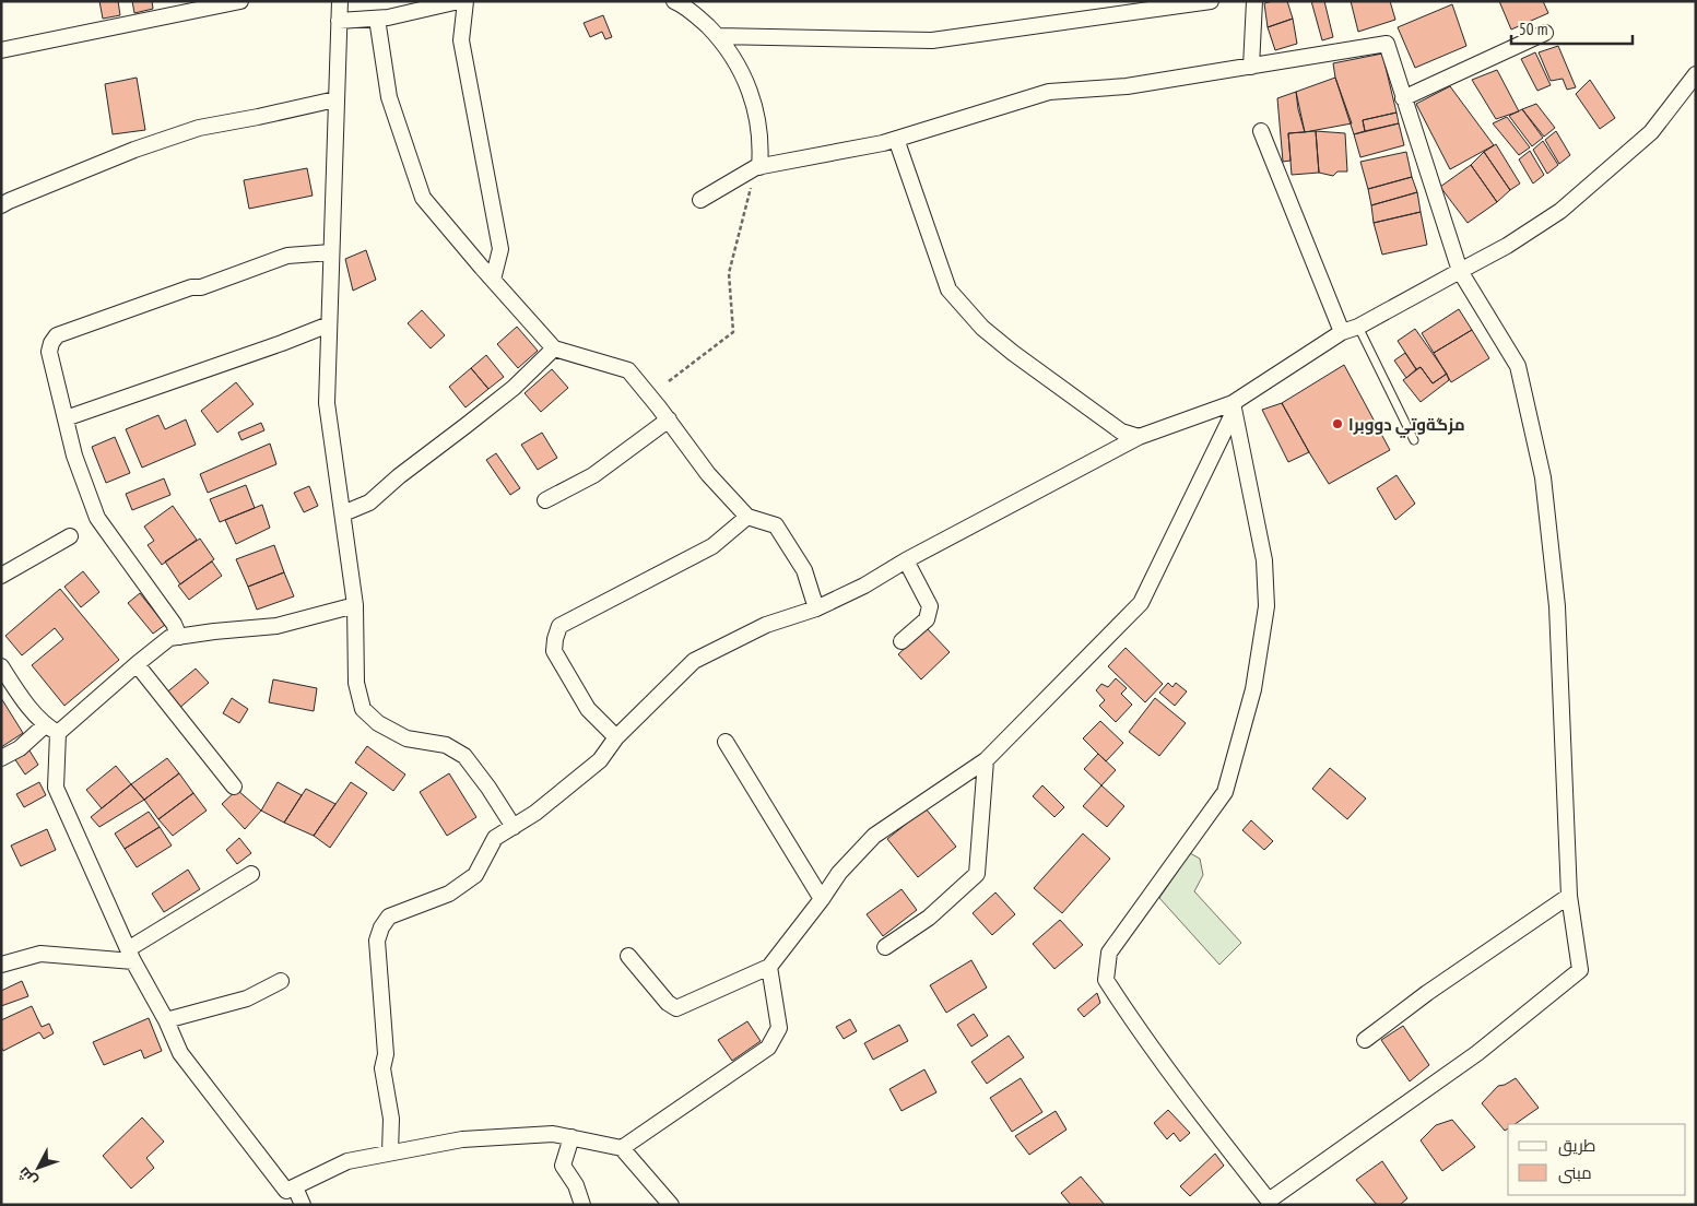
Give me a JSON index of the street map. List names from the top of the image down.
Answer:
{
  "places": ["مزگةوتي دووبرا"],
  "legend": ["طريق", "مبنى"],
  "scale_bar": "50 m",
  "north": "bottom left"
}
